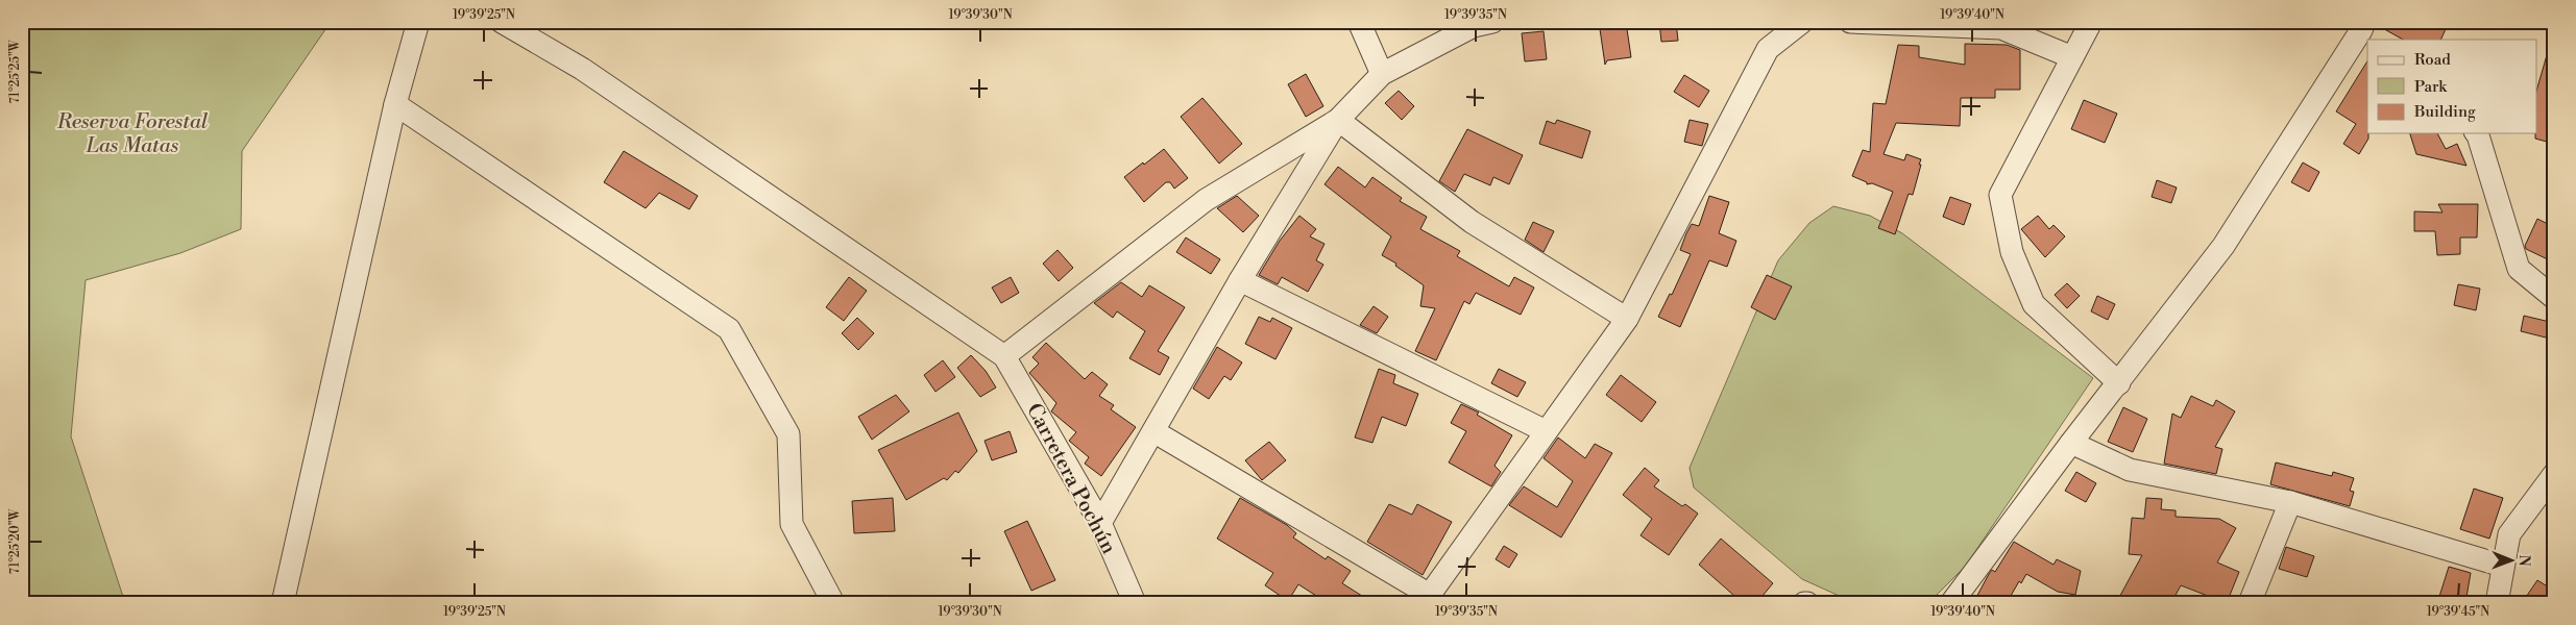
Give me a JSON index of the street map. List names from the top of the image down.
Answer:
{
  "streets": {
    "street": ["Carretera Pochún"]
  },
  "parks": ["Reserva Forestal Las Matas"],
  "legend": ["Road", "Park", "Building"],
  "north": "right",
  "coordinates": [
    "19°39'25\"N",
    "19°39'30\"N",
    "19°39'35\"N",
    "19°39'40\"N",
    "71°25'25\"W",
    "71°25'20\"W",
    "19°39'45\"N"
  ]
}
